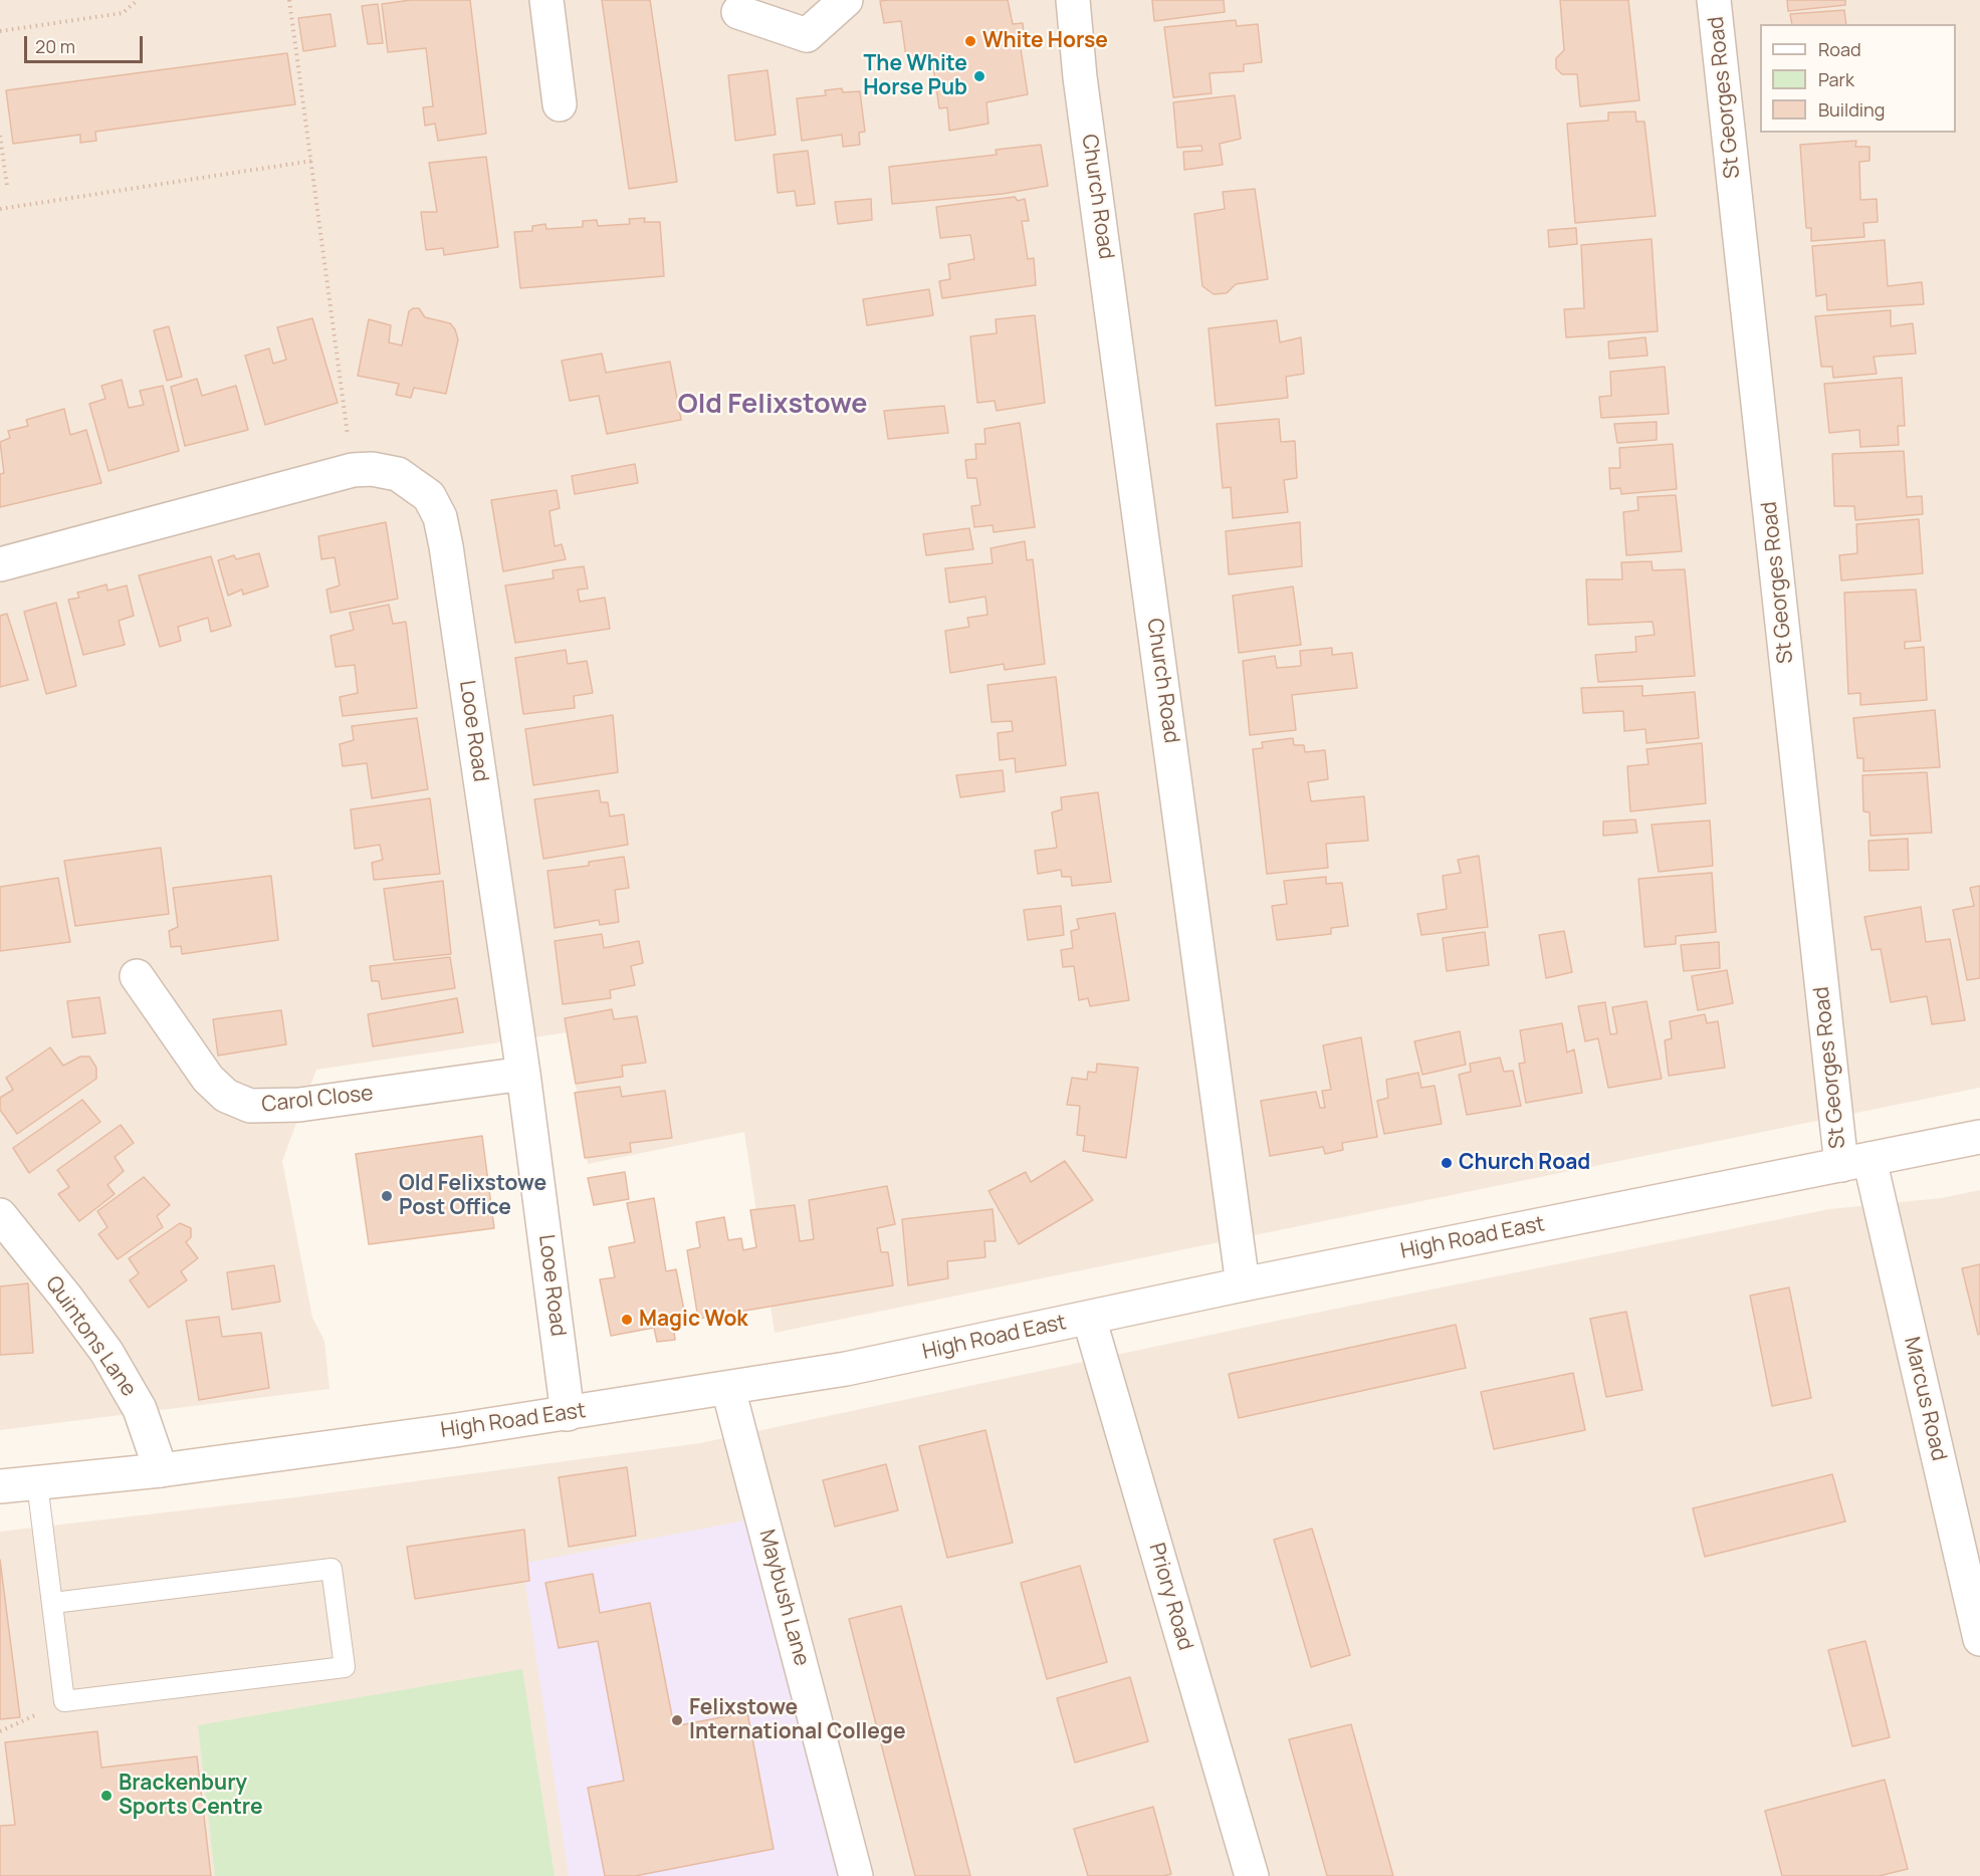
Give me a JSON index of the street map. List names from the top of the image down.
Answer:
{
  "streets": {
    "street": [
      "St Georges Road",
      "Church Road",
      "Looe Road",
      "Carol Close",
      "High Road East",
      "Quintons Lane",
      "Marcus Road",
      "Priory Road",
      "Maybush Lane"
    ]
  },
  "crossings": [
    ["St Georges Road", "High Road East"],
    ["St Georges Road", "Marcus Road"],
    ["Church Road", "High Road East"],
    ["Looe Road", "Carol Close"],
    ["Looe Road", "High Road East"],
    ["High Road East", "Quintons Lane"],
    ["High Road East", "Marcus Road"],
    ["High Road East", "Priory Road"],
    ["High Road East", "Maybush Lane"]
  ],
  "districts": ["Old Felixstowe"],
  "places": [
    "White Horse",
    "The White Horse Pub",
    "Church Road",
    "Old Felixstowe Post Office",
    "Magic Wok",
    "Felixstowe International College",
    "Brackenbury Sports Centre"
  ],
  "legend": ["Road", "Park", "Building"],
  "scale_bar": "20 m"
}
